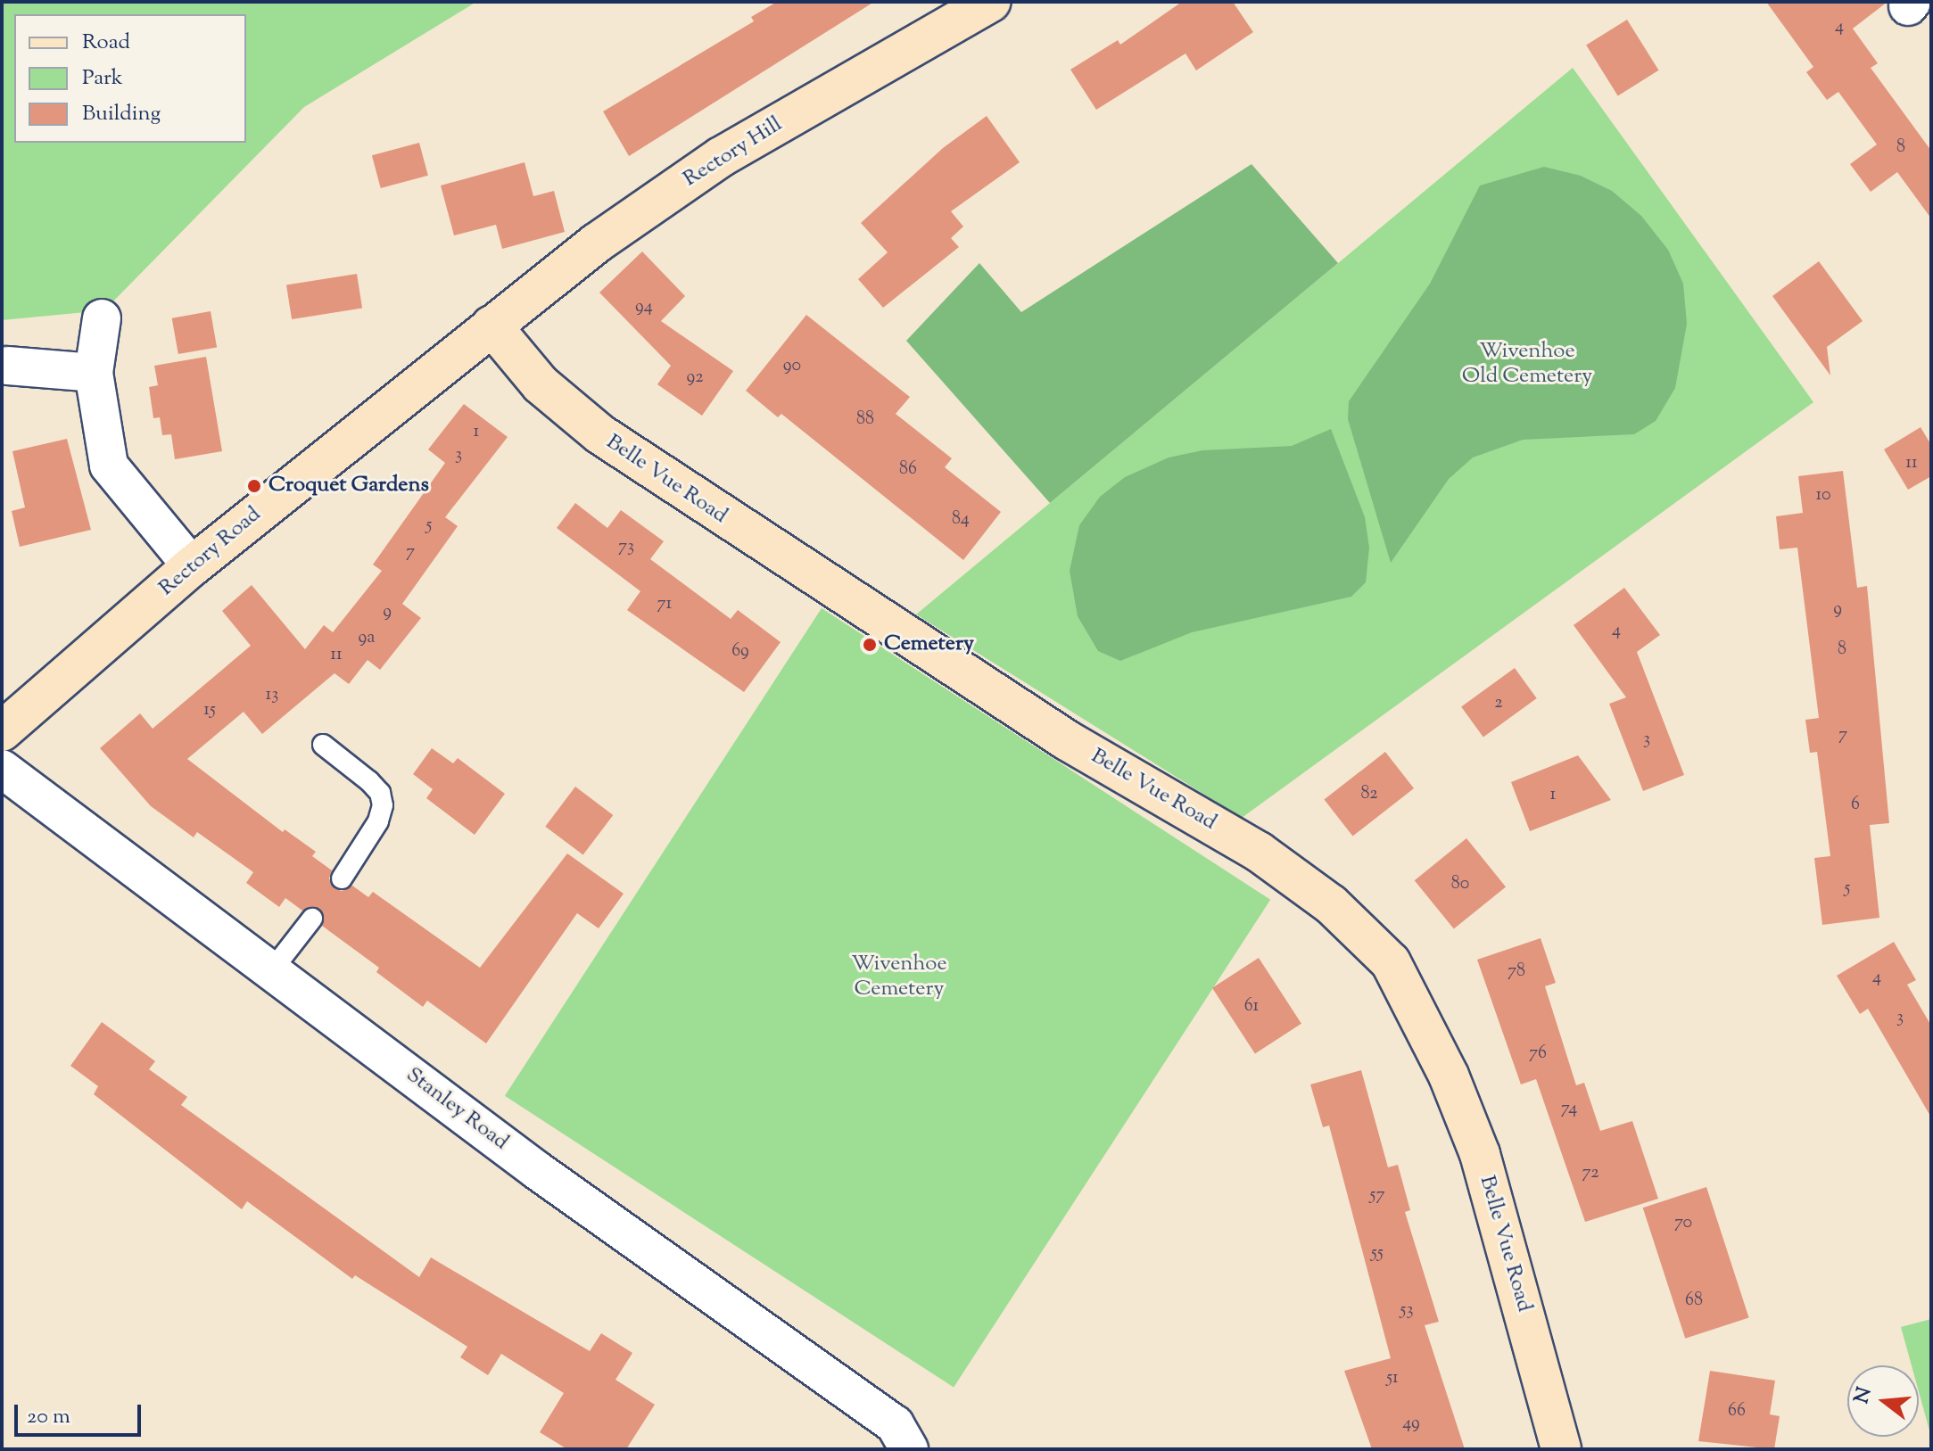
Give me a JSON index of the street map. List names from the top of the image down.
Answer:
{
  "streets": {
    "street": [
      "Rectory Hill",
      "Belle Vue Road",
      "Rectory Road",
      "Stanley Road"
    ]
  },
  "crossings": [
    ["Rectory Hill", "Belle Vue Road"],
    ["Rectory Hill", "Rectory Road"],
    ["Belle Vue Road", "Rectory Road"]
  ],
  "parks": ["Wivenhoe Old Cemetery", "Wivenhoe Cemetery"],
  "places": ["Croquet Gardens", "Cemetery"],
  "house_numbers": [
    "4",
    "8",
    "94",
    "90",
    "92",
    "88",
    "1",
    "3",
    "11",
    "86",
    "10",
    "84",
    "5",
    "73",
    "7",
    "71",
    "9",
    "9",
    "4",
    "9a",
    "8",
    "69",
    "11",
    "13",
    "2",
    "15",
    "7",
    "3",
    "82",
    "1",
    "6",
    "80",
    "5",
    "78",
    "4",
    "61",
    "3",
    "76",
    "74",
    "72",
    "57",
    "70",
    "55",
    "68",
    "53",
    "51",
    "66",
    "49"
  ],
  "legend": ["Road", "Park", "Building"],
  "scale_bar": "20 m",
  "north": "left"
}
